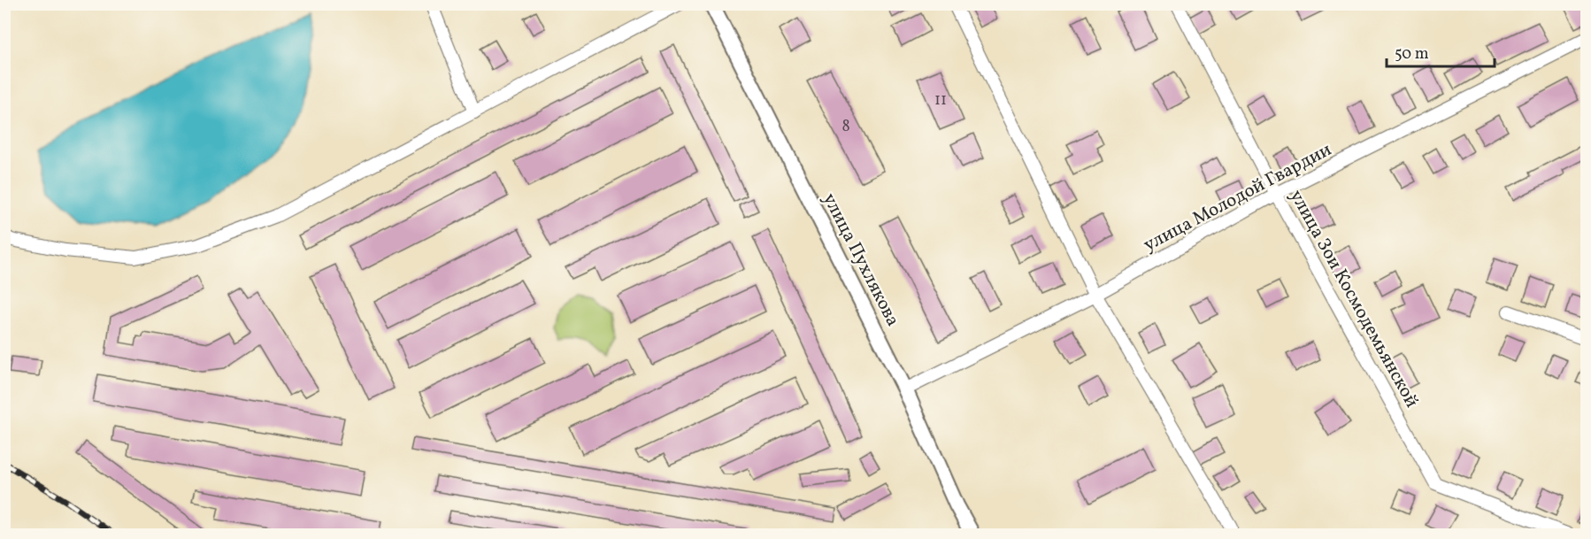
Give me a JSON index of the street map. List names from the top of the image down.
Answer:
{
  "streets": {
    "street": ["улица Молодой Гвардии", "улица Пухлякова", "улица Зои Космодемьянской"]
  },
  "crossings": [
    ["улица Молодой Гвардии", "улица Пухлякова"],
    ["улица Молодой Гвардии", "улица Зои Космодемьянской"]
  ],
  "house_numbers": ["11", "8"],
  "scale_bar": "50 m"
}
